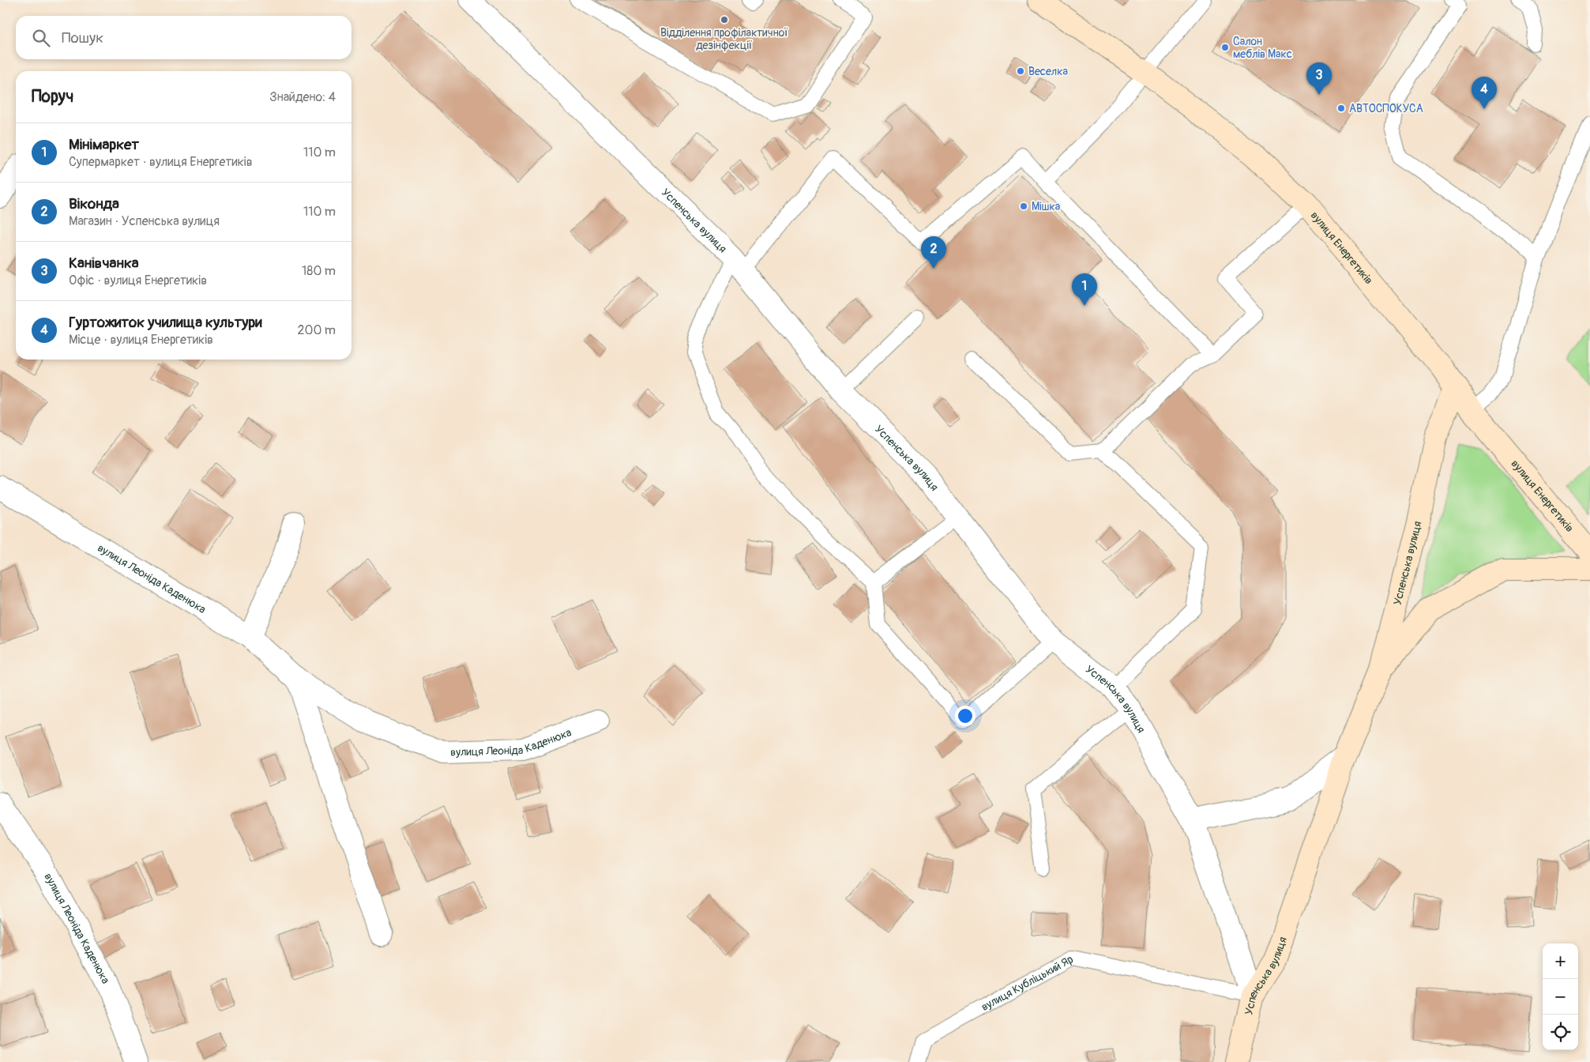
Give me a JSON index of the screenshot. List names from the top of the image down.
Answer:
{
  "streets": {
    "street": ["Успенська вулиця", "вулиця Енергетиків", "вулиця Леоніда Каденюка"],
    "lane": ["вулиця Кубліцький Яр"]
  },
  "crossings": [
    ["Успенська вулиця", "вулиця Енергетиків"],
    ["Успенська вулиця", "вулиця Кубліцький Яр"]
  ],
  "places": [
    "Відділення профілактичної дезінфекції",
    "Салон меблів Макс",
    "Веселка",
    "АВТОСПОКУСА",
    "Мішка"
  ],
  "page": {
    "search": "Пошук",
    "pins": [
      "3",
      "4",
      "2",
      "1"
    ],
    "heading": ["Поруч", "Знайдено: 4"],
    "list": [
      {
        "mark": "1",
        "name": "Мінімаркет",
        "note": "Супермаркет · вулиця Енергетиків",
        "value": "110 m"
      },
      {
        "mark": "2",
        "name": "Віконда",
        "note": "Магазин · Успенська вулиця",
        "value": "110 m"
      },
      {
        "mark": "3",
        "name": "Канівчанка",
        "note": "Офіс · вулиця Енергетиків",
        "value": "180 m"
      },
      {
        "mark": "4",
        "name": "Гуртожиток училища культури",
        "note": "Місце · вулиця Енергетиків",
        "value": "200 m"
      }
    ],
    "map_buttons": ["+", "−"]
  }
}
